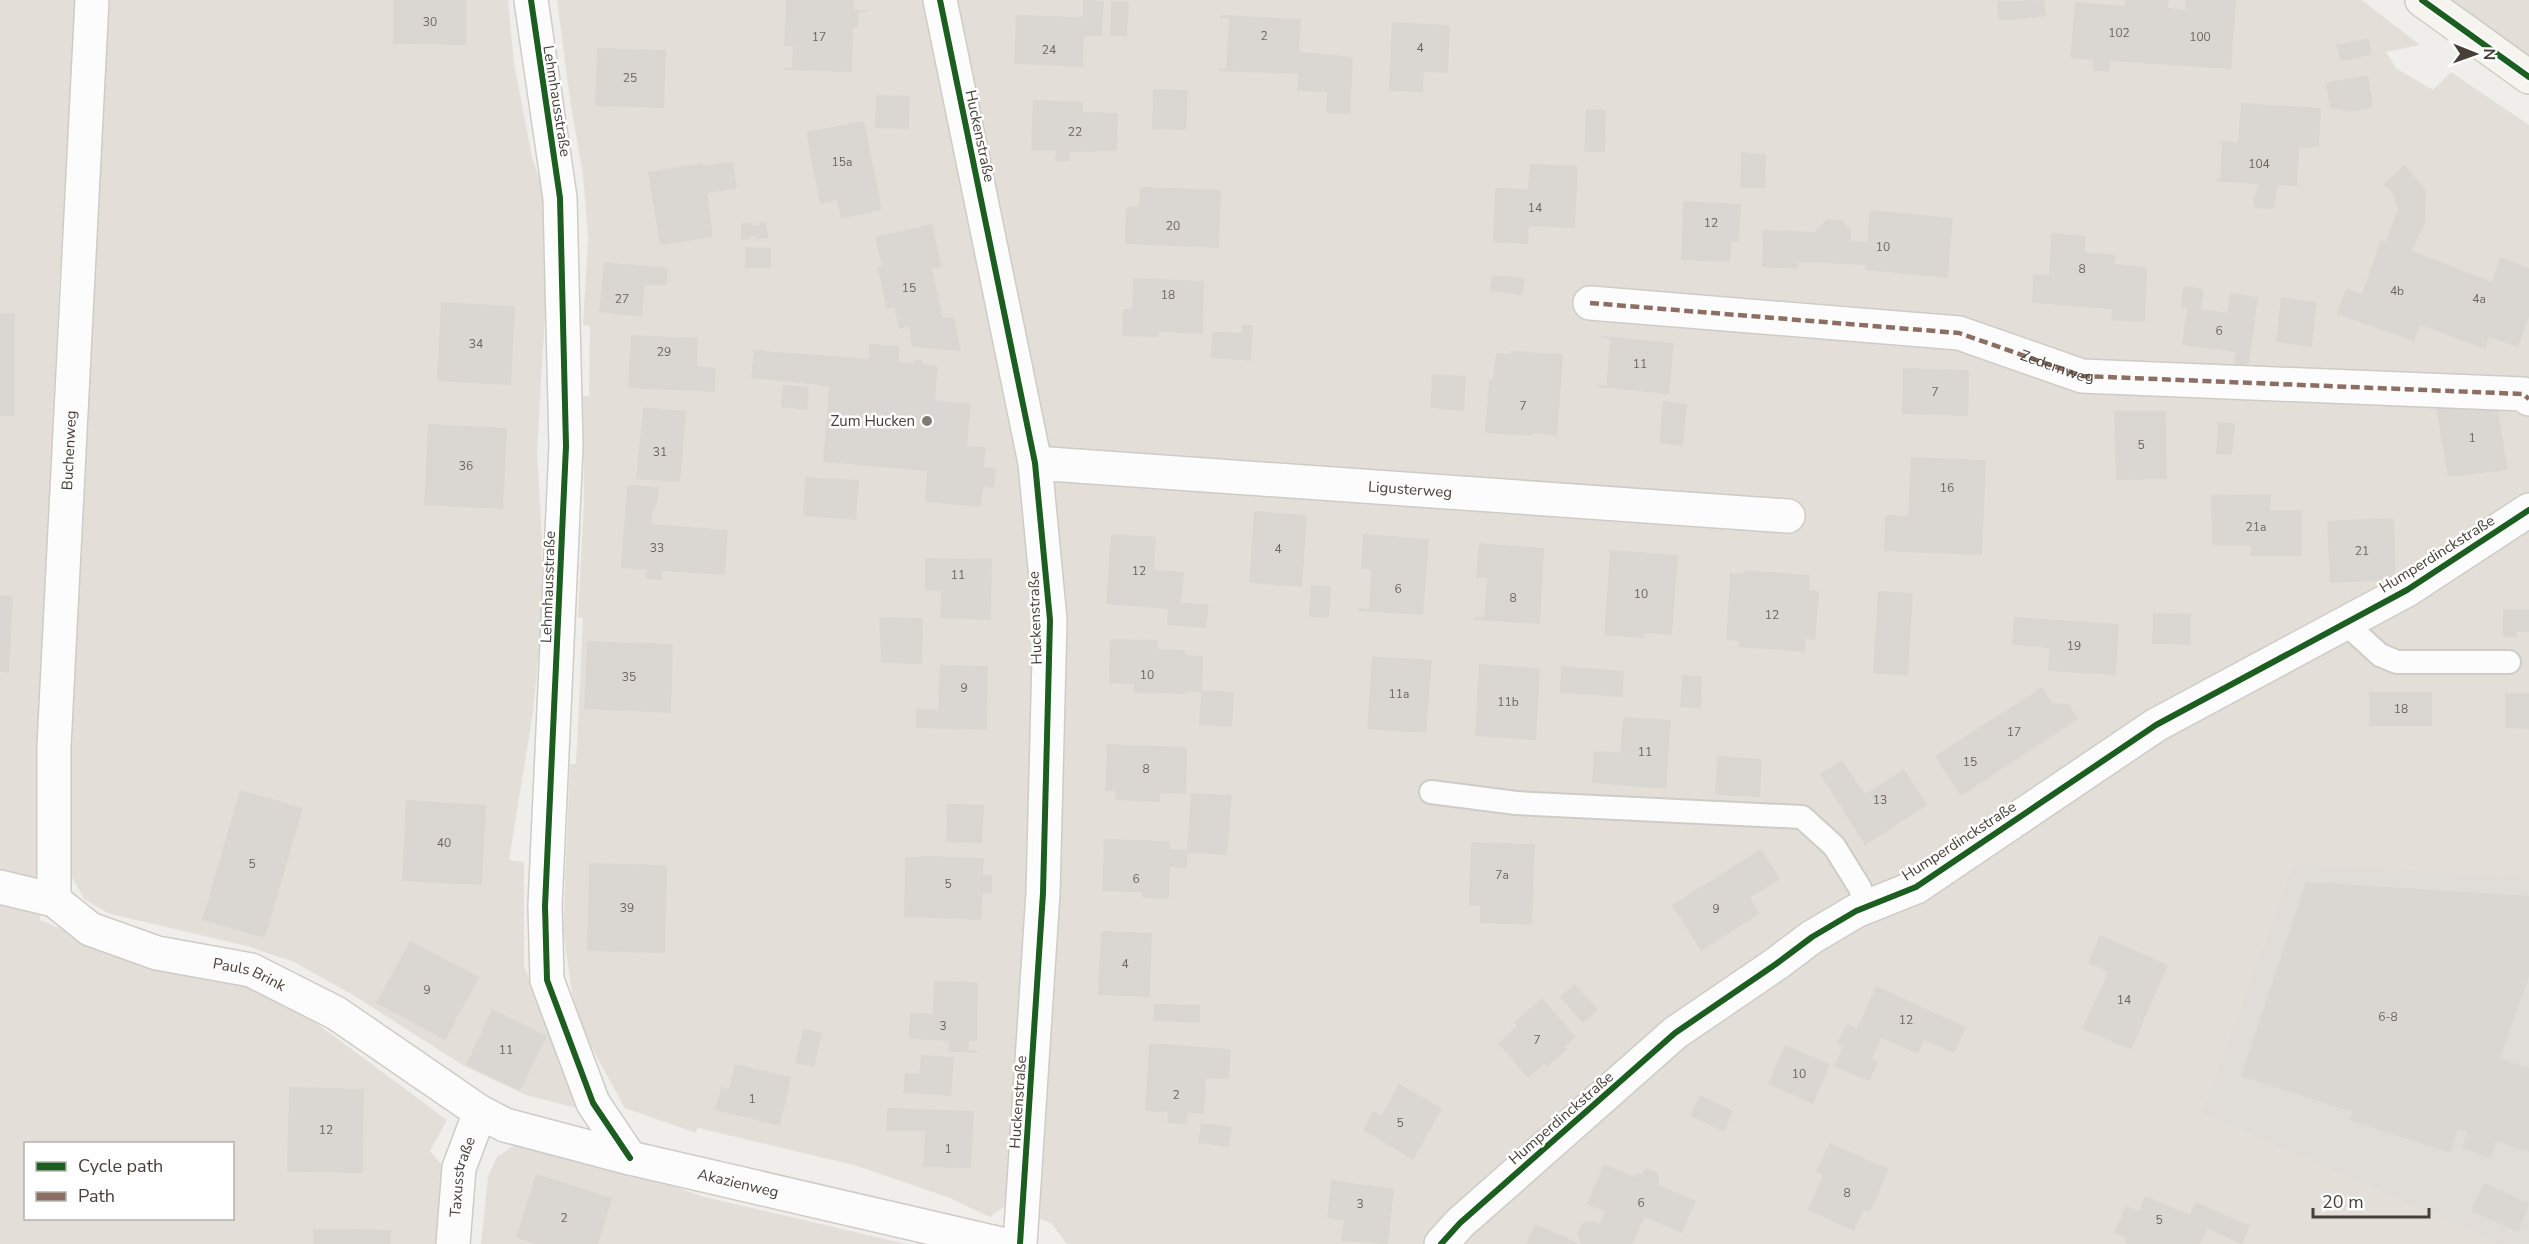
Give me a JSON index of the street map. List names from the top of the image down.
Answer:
{
  "streets": {
    "street": [
      "Lehmhausstraße",
      "Huckenstraße",
      "Zedernweg",
      "Buchenweg",
      "Ligusterweg",
      "Humperdinckstraße",
      "Pauls Brink",
      "Taxusstraße",
      "Akazienweg"
    ]
  },
  "crossings": [
    ["Lehmhausstraße", "Akazienweg"],
    ["Huckenstraße", "Ligusterweg"],
    ["Buchenweg", "Pauls Brink"],
    ["Pauls Brink", "Taxusstraße"],
    ["Pauls Brink", "Akazienweg"],
    ["Taxusstraße", "Akazienweg"]
  ],
  "places": ["Zum Hucken"],
  "house_numbers": [
    "30",
    "102",
    "2",
    "17",
    "100",
    "4",
    "24",
    "25",
    "22",
    "15a",
    "104",
    "14",
    "12",
    "20",
    "10",
    "8",
    "15",
    "4b",
    "18",
    "27",
    "4a",
    "6",
    "34",
    "29",
    "11",
    "7",
    "7",
    "1",
    "5",
    "31",
    "36",
    "16",
    "21a",
    "33",
    "4",
    "21",
    "12",
    "11",
    "6",
    "10",
    "8",
    "12",
    "19",
    "10",
    "35",
    "9",
    "11a",
    "11b",
    "18",
    "17",
    "11",
    "15",
    "8",
    "13",
    "40",
    "5",
    "7a",
    "6",
    "5",
    "39",
    "9",
    "4",
    "9",
    "14",
    "6-8",
    "12",
    "3",
    "7",
    "11",
    "10",
    "2",
    "1",
    "5",
    "12",
    "1",
    "8",
    "6",
    "3",
    "2",
    "5"
  ],
  "legend": ["Cycle path", "Path"],
  "scale_bar": "20 m",
  "north": "right"
}
